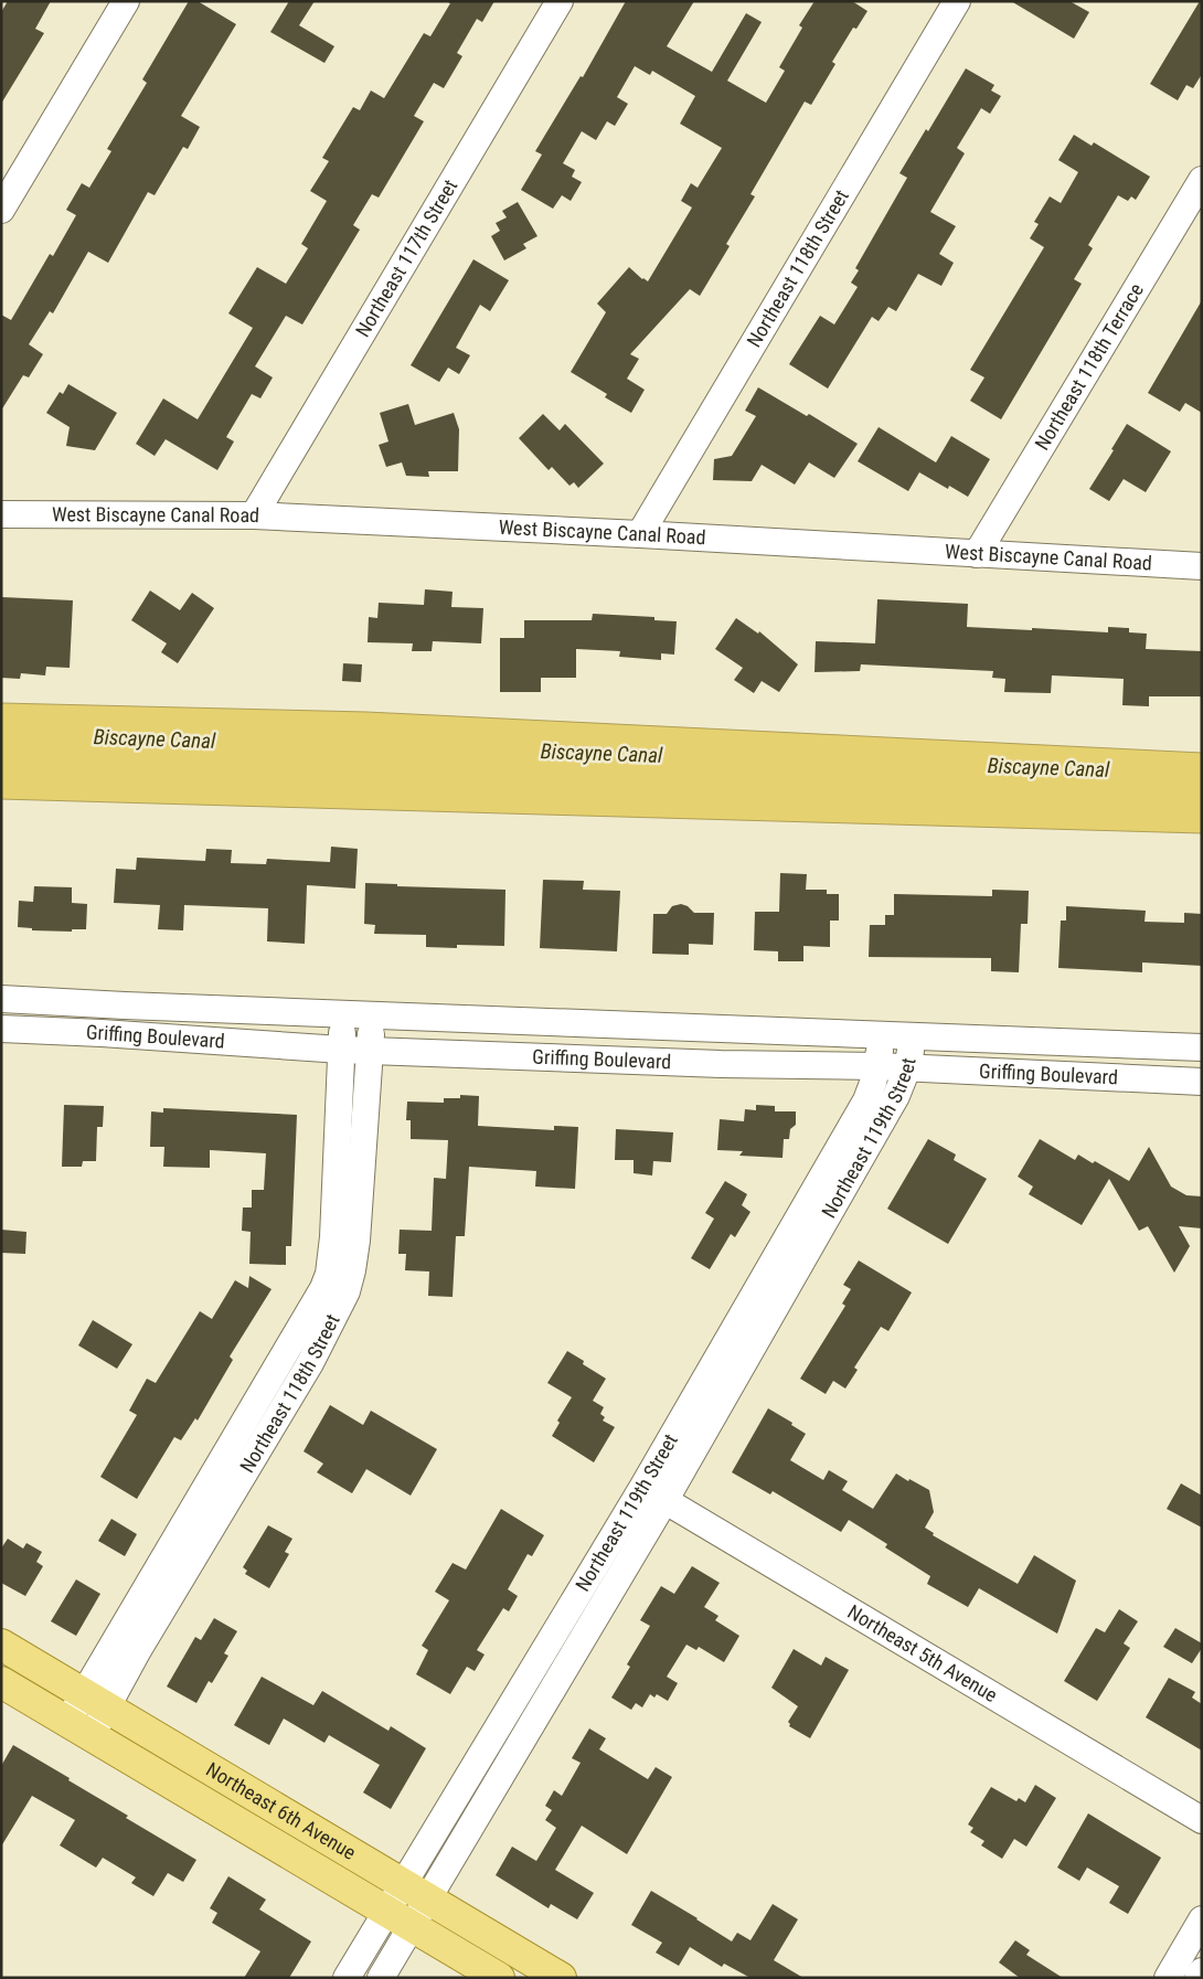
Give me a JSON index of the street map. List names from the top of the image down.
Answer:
{
  "streets": {
    "main road": ["Northeast 6th Avenue"],
    "street": [
      "Northeast 117th Street",
      "Northeast 118th Street",
      "Northeast 118th Terrace",
      "West Biscayne Canal Road",
      "Griffing Boulevard",
      "Northeast 119th Street",
      "Northeast 5th Avenue"
    ]
  },
  "crossings": [
    ["Northeast 117th Street", "West Biscayne Canal Road"],
    ["Northeast 118th Street", "West Biscayne Canal Road"],
    ["Northeast 118th Street", "Griffing Boulevard"],
    ["Northeast 118th Street", "Northeast 6th Avenue"],
    ["Northeast 118th Terrace", "West Biscayne Canal Road"],
    ["Griffing Boulevard", "Northeast 119th Street"],
    ["Northeast 119th Street", "Northeast 5th Avenue"],
    ["Northeast 119th Street", "Northeast 6th Avenue"]
  ],
  "water": ["Biscayne Canal"]
}
